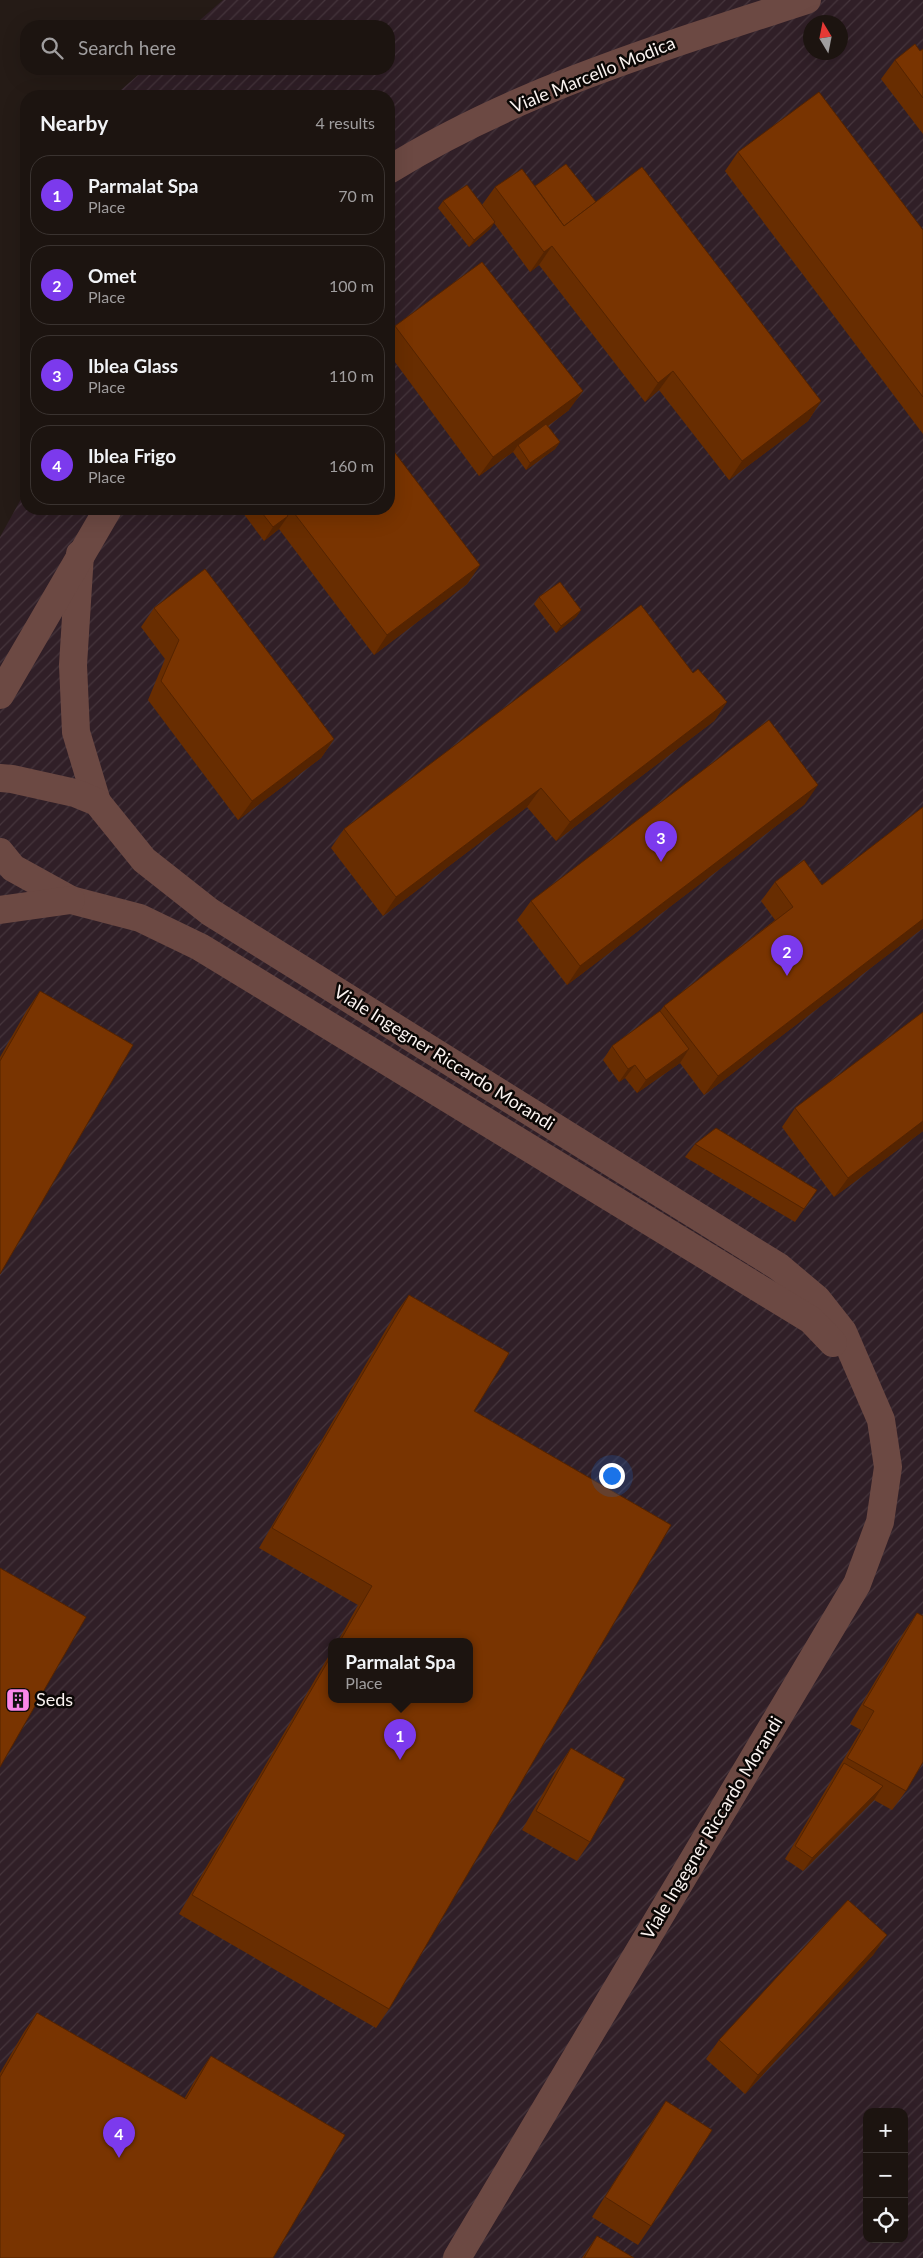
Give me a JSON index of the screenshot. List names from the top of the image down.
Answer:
{
  "streets": {
    "street": ["Viale Marcello Modica", "Viale Ingegner Riccardo Morandi"]
  },
  "places": {
    "building": ["Seds"]
  },
  "north": "top",
  "page": {
    "search": "Search here",
    "heading": ["Nearby", "4 results"],
    "list": [
      {
        "mark": "1",
        "name": "Parmalat Spa",
        "note": "Place",
        "value": "70 m"
      },
      {
        "mark": "2",
        "name": "Omet",
        "note": "Place",
        "value": "100 m"
      },
      {
        "mark": "3",
        "name": "Iblea Glass",
        "note": "Place",
        "value": "110 m"
      },
      {
        "mark": "4",
        "name": "Iblea Frigo",
        "note": "Place",
        "value": "160 m"
      }
    ],
    "pins": [
      "3",
      "2",
      "1",
      "4"
    ],
    "popup": ["Parmalat Spa", "Place"],
    "map_buttons": ["+", "−"]
  }
}
